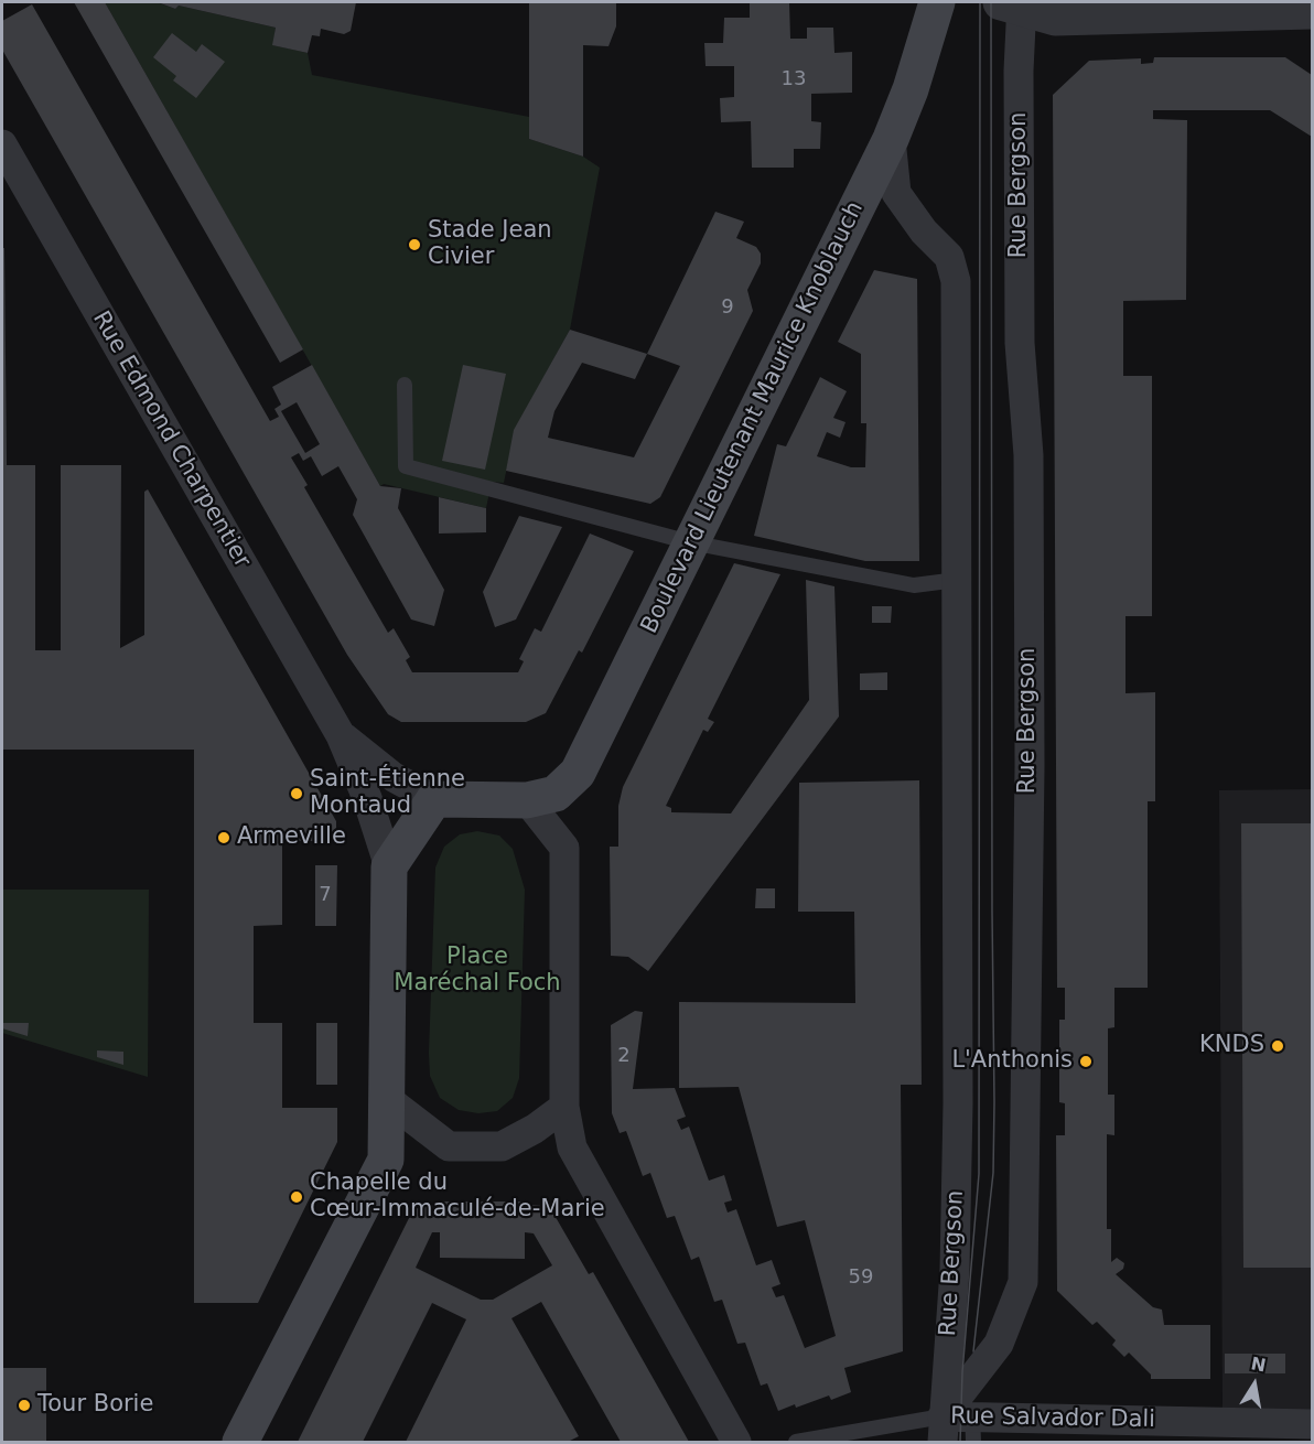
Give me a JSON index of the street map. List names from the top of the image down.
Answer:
{
  "streets": {
    "main road": ["Boulevard Lieutenant Maurice Knoblauch"],
    "street": ["Rue Bergson", "Rue Edmond Charpentier", "Rue Salvador Dali"]
  },
  "crossings": [
    ["Rue Bergson", "Boulevard Lieutenant Maurice Knoblauch"],
    ["Rue Bergson", "Rue Salvador Dali"]
  ],
  "parks": ["Place Maréchal Foch"],
  "places": [
    "Stade Jean Civier",
    "Saint-Étienne Montaud",
    "Armeville",
    "KNDS",
    "L'Anthonis",
    "Chapelle du Cœur-Immaculé-de-Marie",
    "Tour Borie"
  ],
  "house_numbers": [
    "13",
    "9",
    "7",
    "2",
    "59"
  ],
  "north": "top"
}
